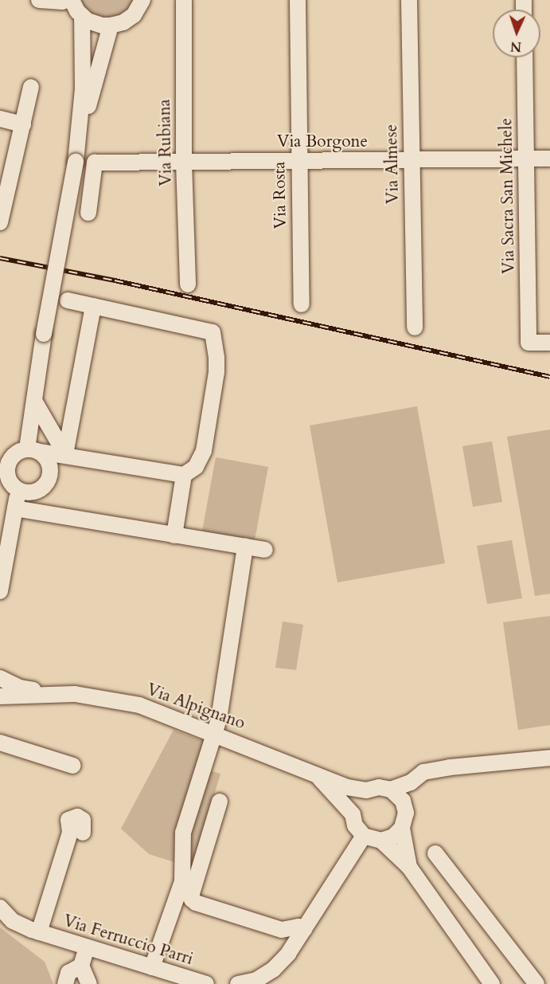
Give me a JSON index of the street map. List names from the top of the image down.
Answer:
{
  "streets": {
    "street": [
      "Via Borgone",
      "Via Rubiana",
      "Via Almese",
      "Via Rosta",
      "Via Sacra San Michele",
      "Via Alpignano",
      "Via Ferruccio Parri"
    ]
  },
  "crossings": [
    ["Via Borgone", "Via Rubiana"],
    ["Via Borgone", "Via Almese"],
    ["Via Borgone", "Via Rosta"],
    ["Via Borgone", "Via Sacra San Michele"]
  ],
  "north": "bottom"
}
